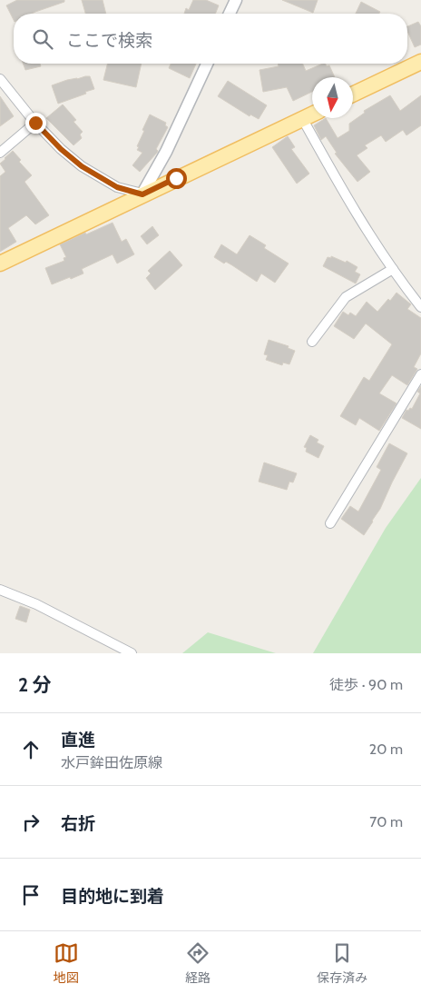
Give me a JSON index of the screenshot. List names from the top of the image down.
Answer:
{
  "north": "bottom",
  "page": {
    "search": "ここで検索",
    "heading": ["2 分", "徒歩 · 90 m"],
    "list": [
      ["直進", "水戸鉾田佐原線", "20 m"],
      ["右折", "70 m"],
      "目的地に到着"
    ],
    "nav": ["地図", "経路", "保存済み"]
  }
}
